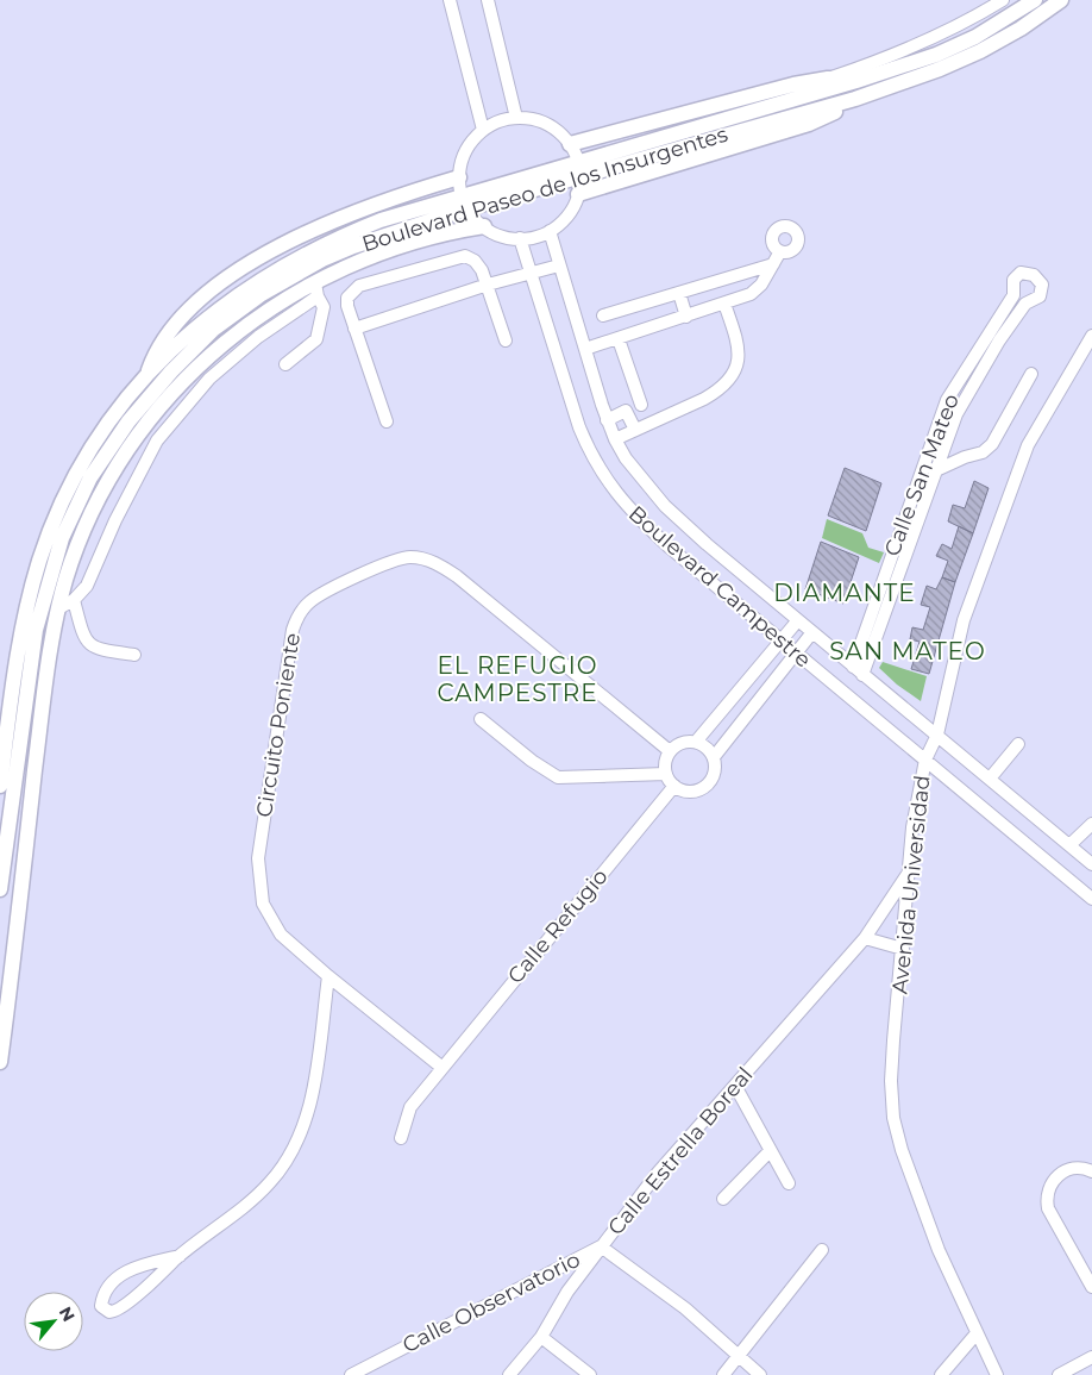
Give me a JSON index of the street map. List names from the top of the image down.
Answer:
{
  "streets": {
    "main road": ["Boulevard Paseo de los Insurgentes"],
    "street": [
      "Calle San Mateo",
      "Boulevard Campestre",
      "Circuito Poniente",
      "Avenida Universidad",
      "Calle Refugio",
      "Calle Estrella Boreal",
      "Calle Observatorio"
    ]
  },
  "crossings": [
    ["Calle San Mateo", "Boulevard Campestre"],
    ["Boulevard Campestre", "Avenida Universidad"],
    ["Circuito Poniente", "Calle Refugio"],
    ["Avenida Universidad", "Calle Estrella Boreal"],
    ["Calle Estrella Boreal", "Calle Observatorio"]
  ],
  "districts": ["DIAMANTE", "SAN MATEO", "EL REFUGIO CAMPESTRE"],
  "north": "top right"
}
